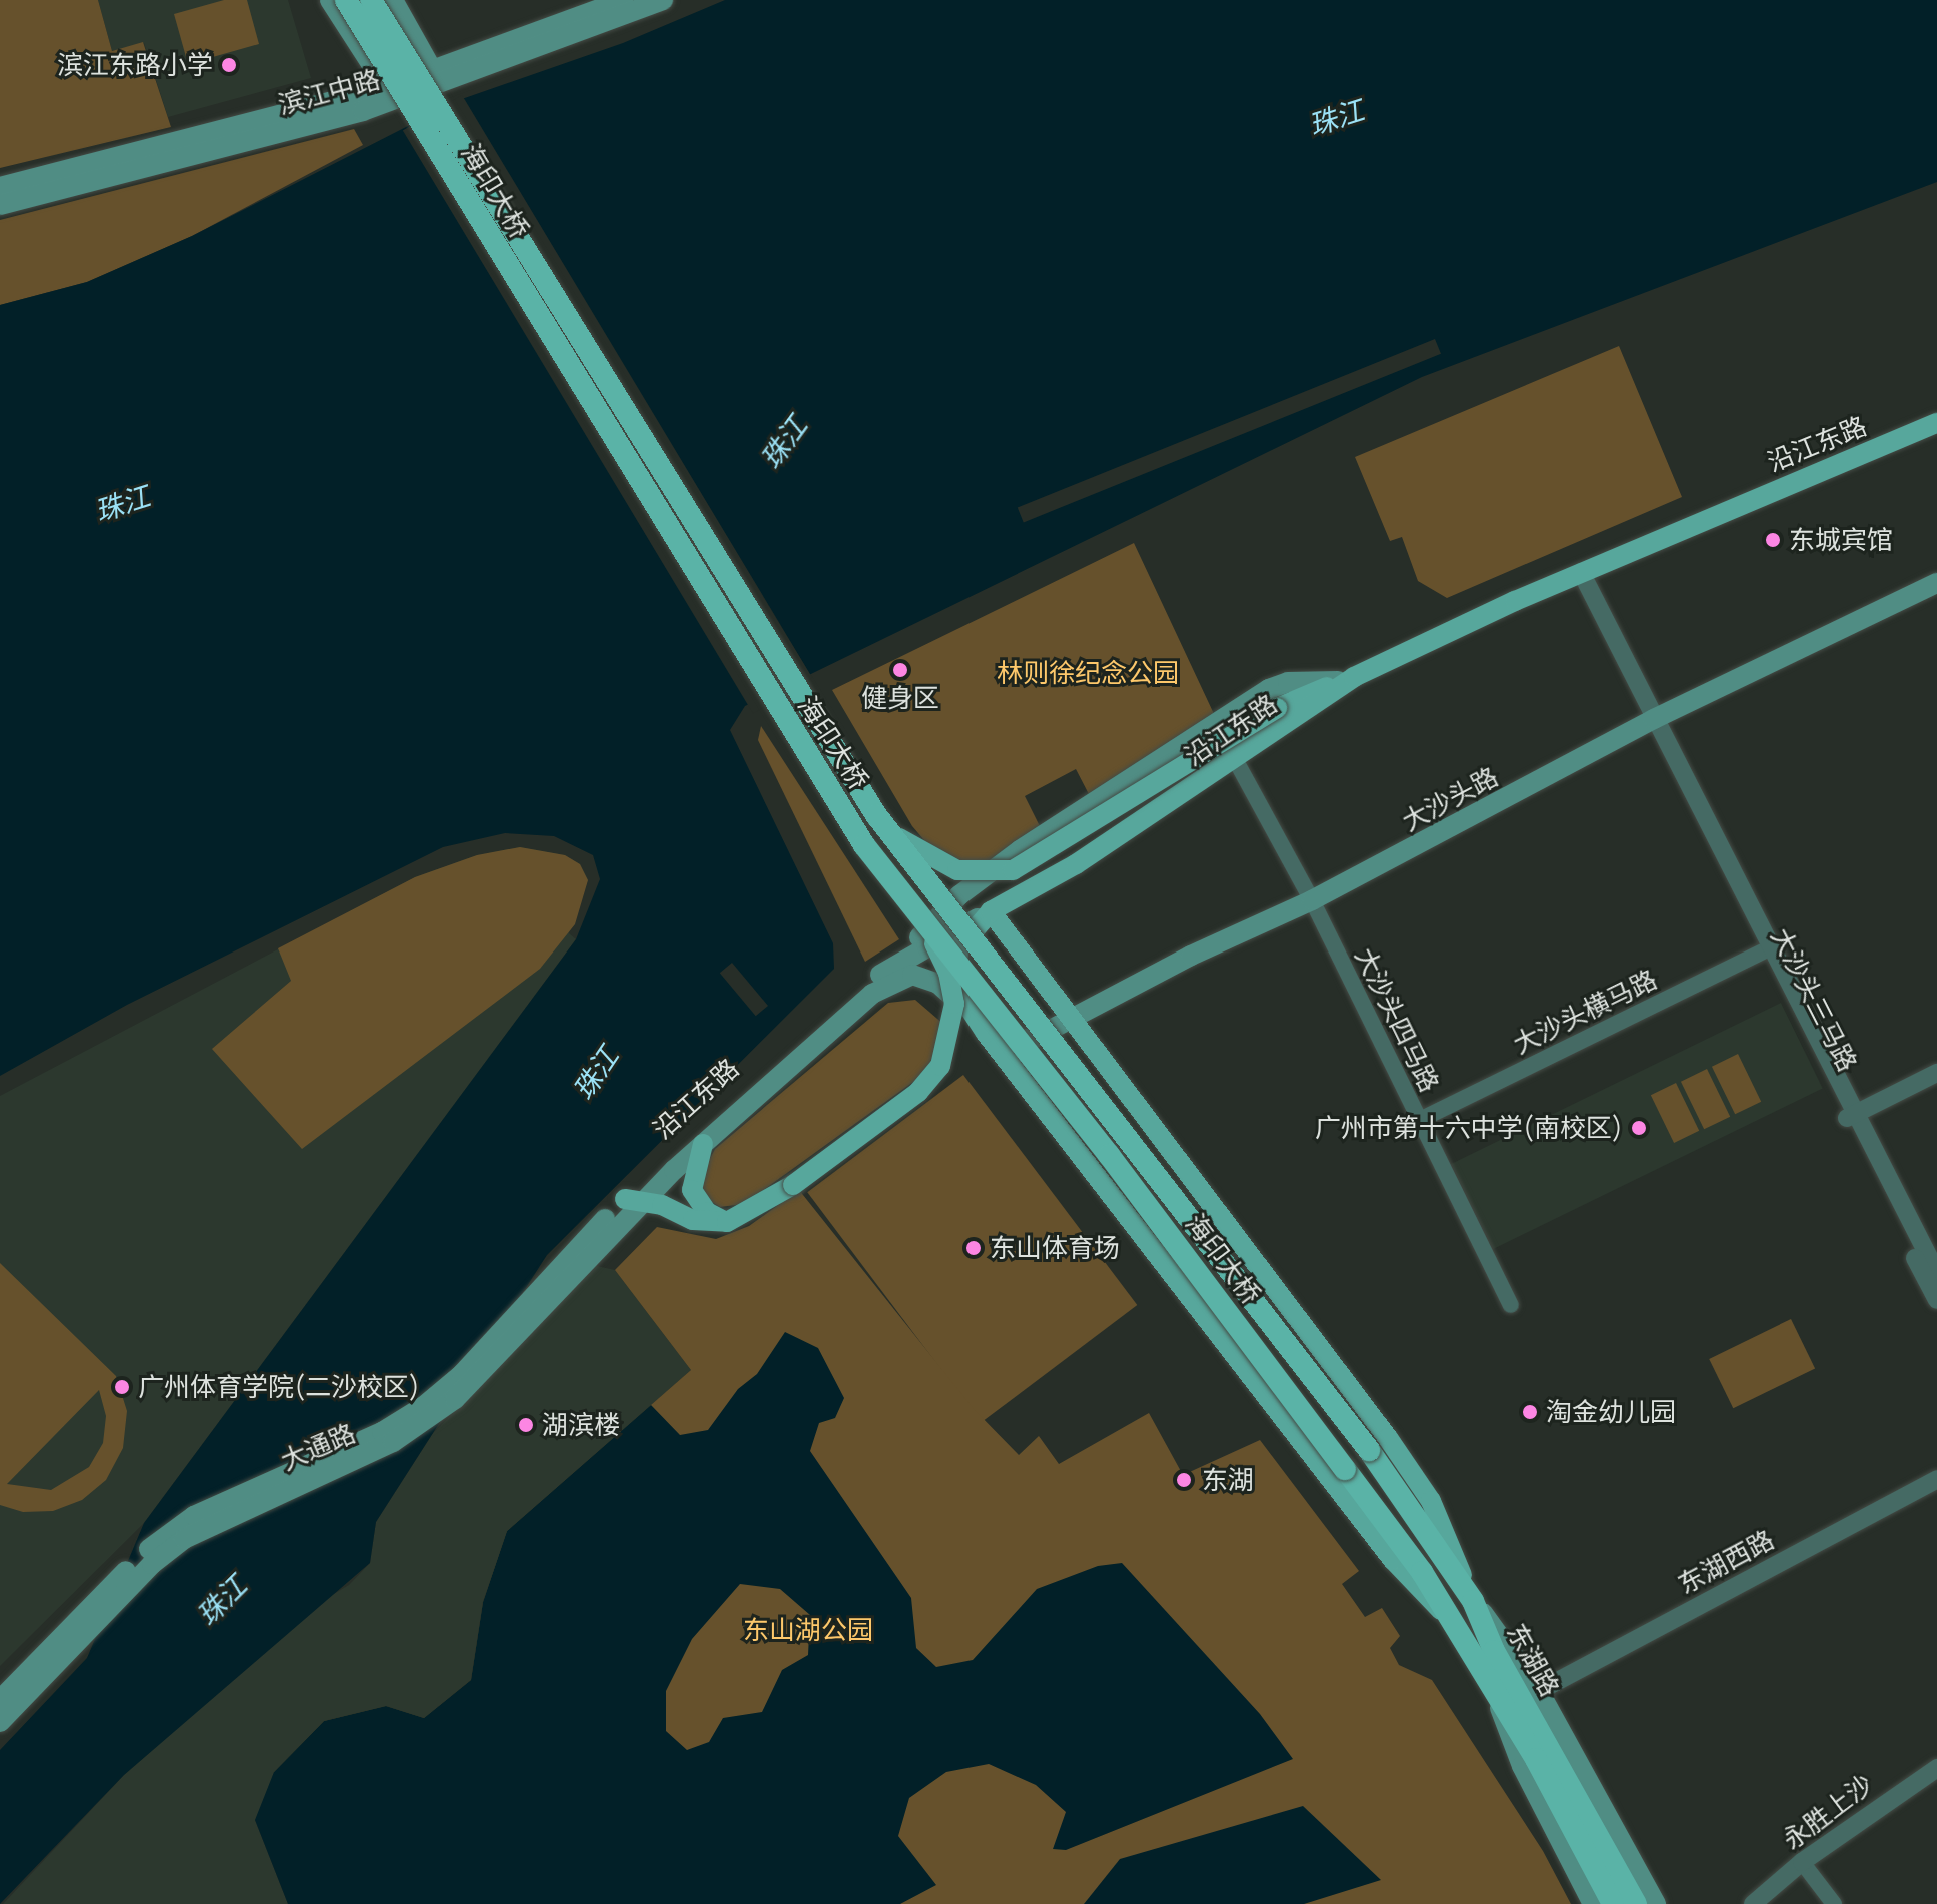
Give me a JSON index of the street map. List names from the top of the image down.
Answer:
{
  "streets": {
    "highway": ["海印大桥", "东湖路"],
    "main road": [
      "滨江中路",
      "沿江东路",
      "大沙头路",
      "大通路"
    ],
    "street": [
      "大沙头三马路",
      "大沙头横马路",
      "大沙头四马路",
      "东湖西路",
      "永胜上沙"
    ]
  },
  "crossings": [
    ["海印大桥", "东湖路"],
    ["沿江东路", "大沙头路"],
    ["沿江东路", "大沙头三马路"],
    ["沿江东路", "大沙头四马路"],
    ["沿江东路", "大通路"],
    ["大沙头路", "大沙头三马路"],
    ["大沙头路", "大沙头四马路"],
    ["大沙头三马路", "大沙头横马路"],
    ["大沙头横马路", "大沙头四马路"]
  ],
  "water": ["珠江"],
  "parks": ["林则徐纪念公园", "东山湖公园"],
  "places": [
    "滨江东路小学",
    "东城宾馆",
    "健身区",
    "广州市第十六中学(南校区)",
    "东山体育场",
    "广州体育学院(二沙校区)",
    "淘金幼儿园",
    "湖滨楼",
    "东湖"
  ]
}
